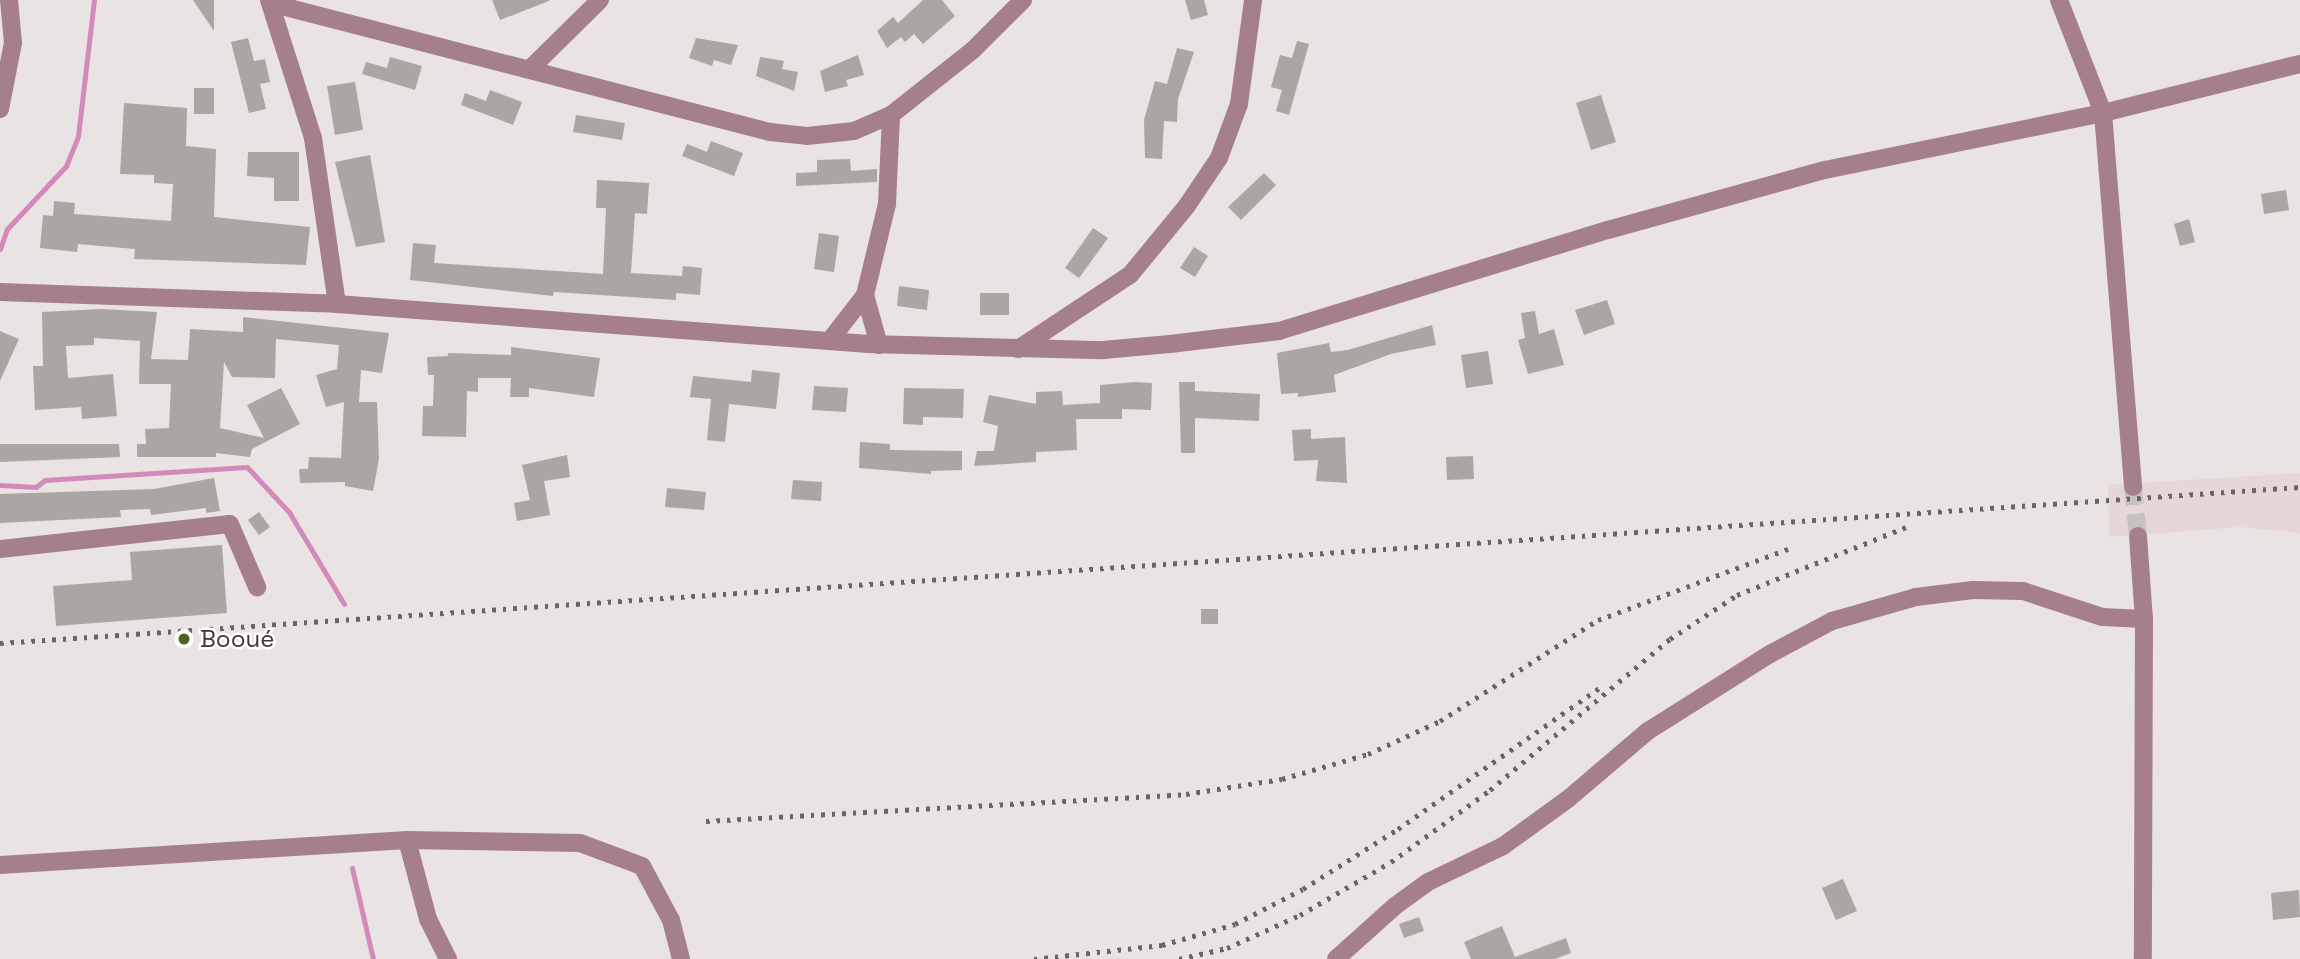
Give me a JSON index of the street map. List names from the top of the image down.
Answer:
{
  "places": ["Booué"]
}
